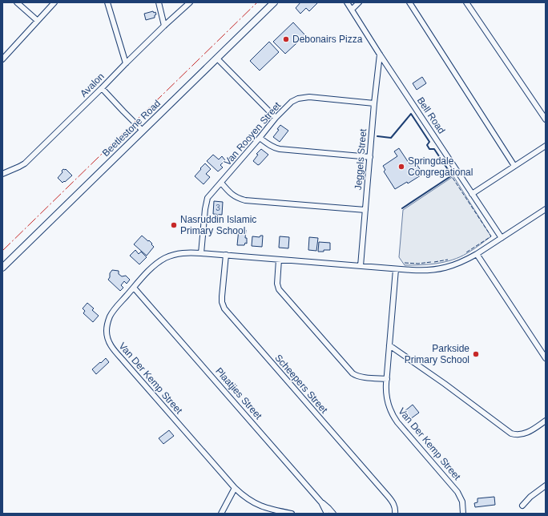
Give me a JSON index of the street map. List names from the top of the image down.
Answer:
{
  "streets": {
    "street": [
      "Avalon",
      "Bell Road",
      "Beetlestone Road",
      "Van Rooyen Street",
      "Jeggels Street",
      "Van Der Kemp Street",
      "Scheepers Street",
      "Plaatjies Street"
    ]
  },
  "crossings": [
    ["Bell Road", "Jeggels Street"],
    ["Bell Road", "Van Der Kemp Street"],
    ["Van Rooyen Street", "Jeggels Street"],
    ["Van Rooyen Street", "Van Der Kemp Street"],
    ["Jeggels Street", "Van Der Kemp Street"],
    ["Van Der Kemp Street", "Scheepers Street"],
    ["Van Der Kemp Street", "Plaatjies Street"]
  ],
  "places": [
    "Debonairs Pizza",
    "Springdale Congregational",
    "Nasruddin Islamic Primary School",
    "Parkside Primary School"
  ],
  "house_numbers": ["3"]
}
